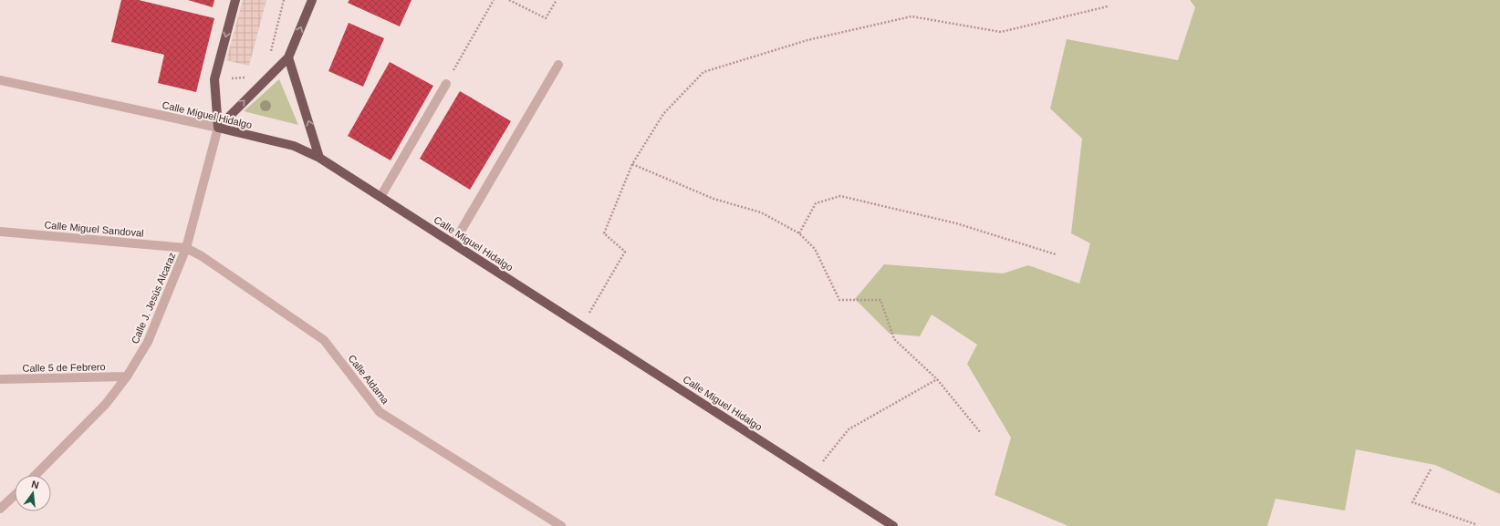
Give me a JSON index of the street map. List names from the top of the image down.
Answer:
{
  "streets": {
    "main road": ["Calle Miguel Hidalgo", "Calle J. Jesús Alcaraz"],
    "street": ["Calle Miguel Sandoval", "Calle 5 de Febrero", "Calle Aldama"]
  },
  "crossings": [
    ["Calle Miguel Hidalgo", "Calle J. Jesús Alcaraz"],
    ["Calle Miguel Sandoval", "Calle J. Jesús Alcaraz"],
    ["Calle Miguel Sandoval", "Calle Aldama"],
    ["Calle J. Jesús Alcaraz", "Calle 5 de Febrero"],
    ["Calle J. Jesús Alcaraz", "Calle Aldama"]
  ],
  "north": "top"
}
